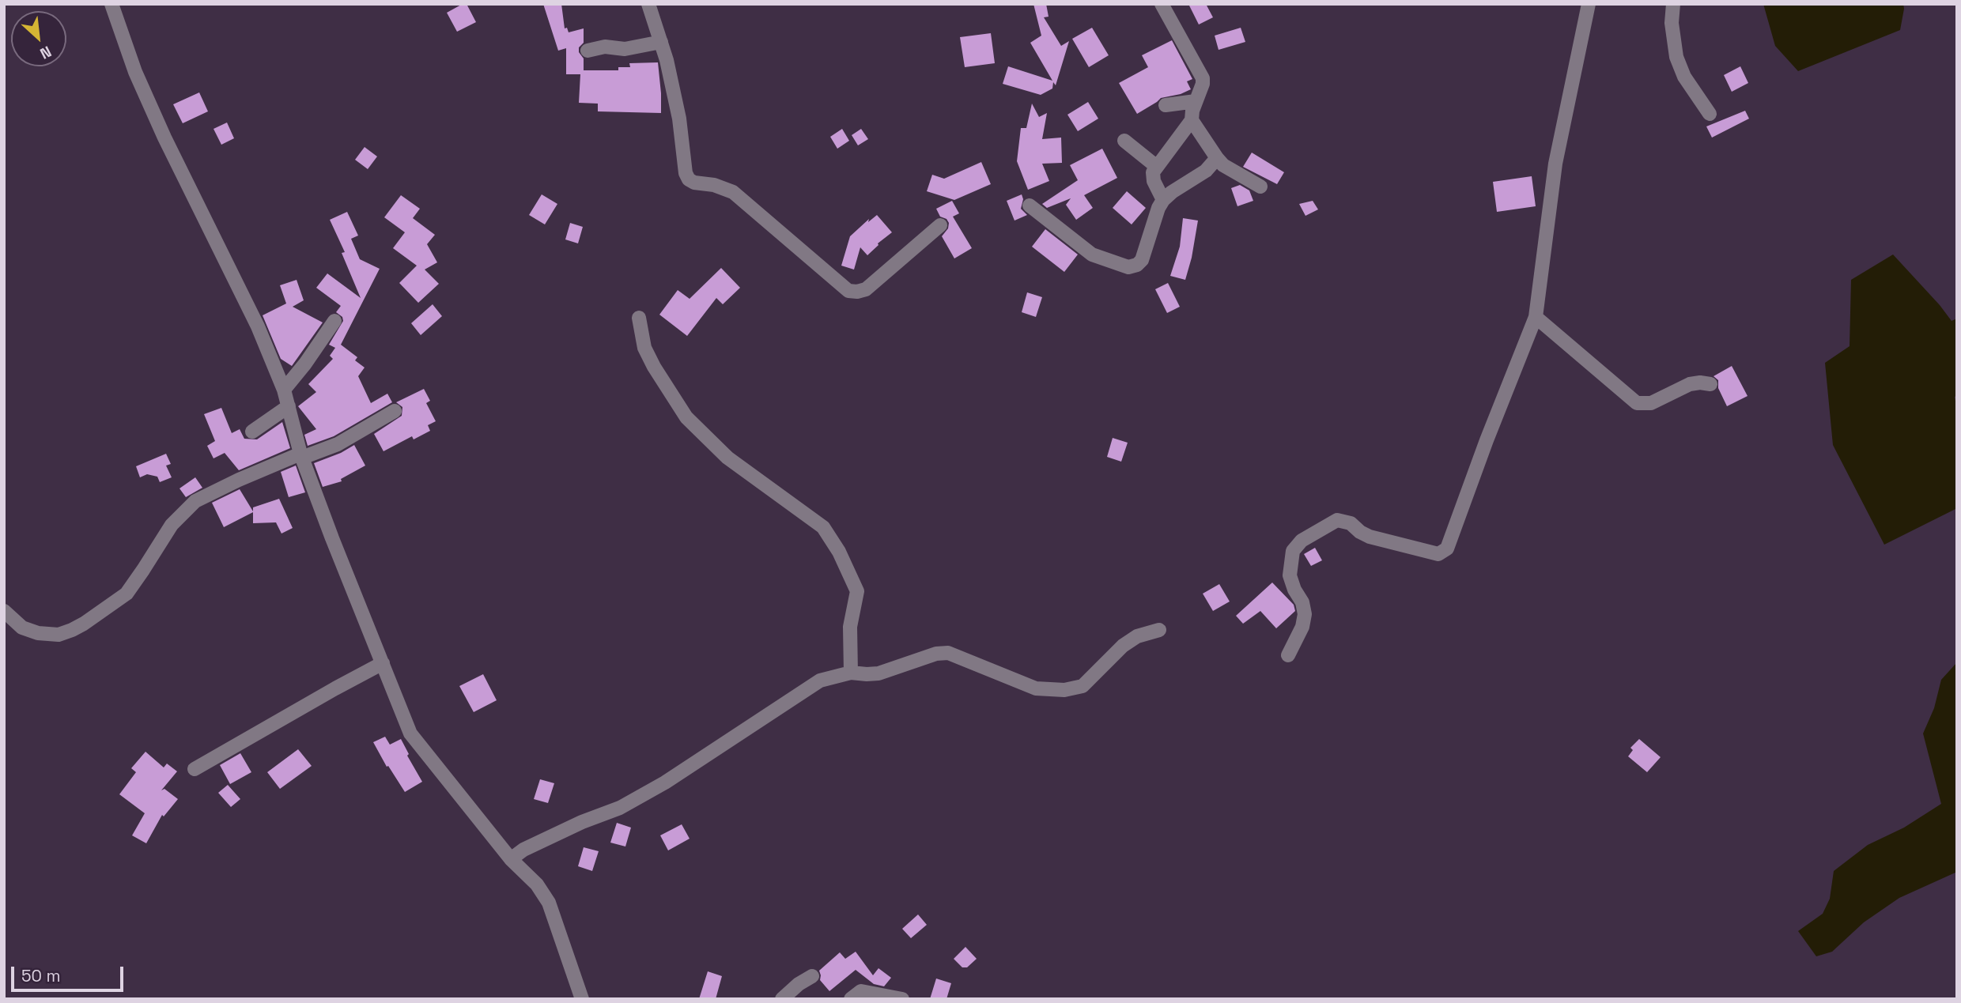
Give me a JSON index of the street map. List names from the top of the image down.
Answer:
{
  "scale_bar": "50 m",
  "north": "bottom right"
}
